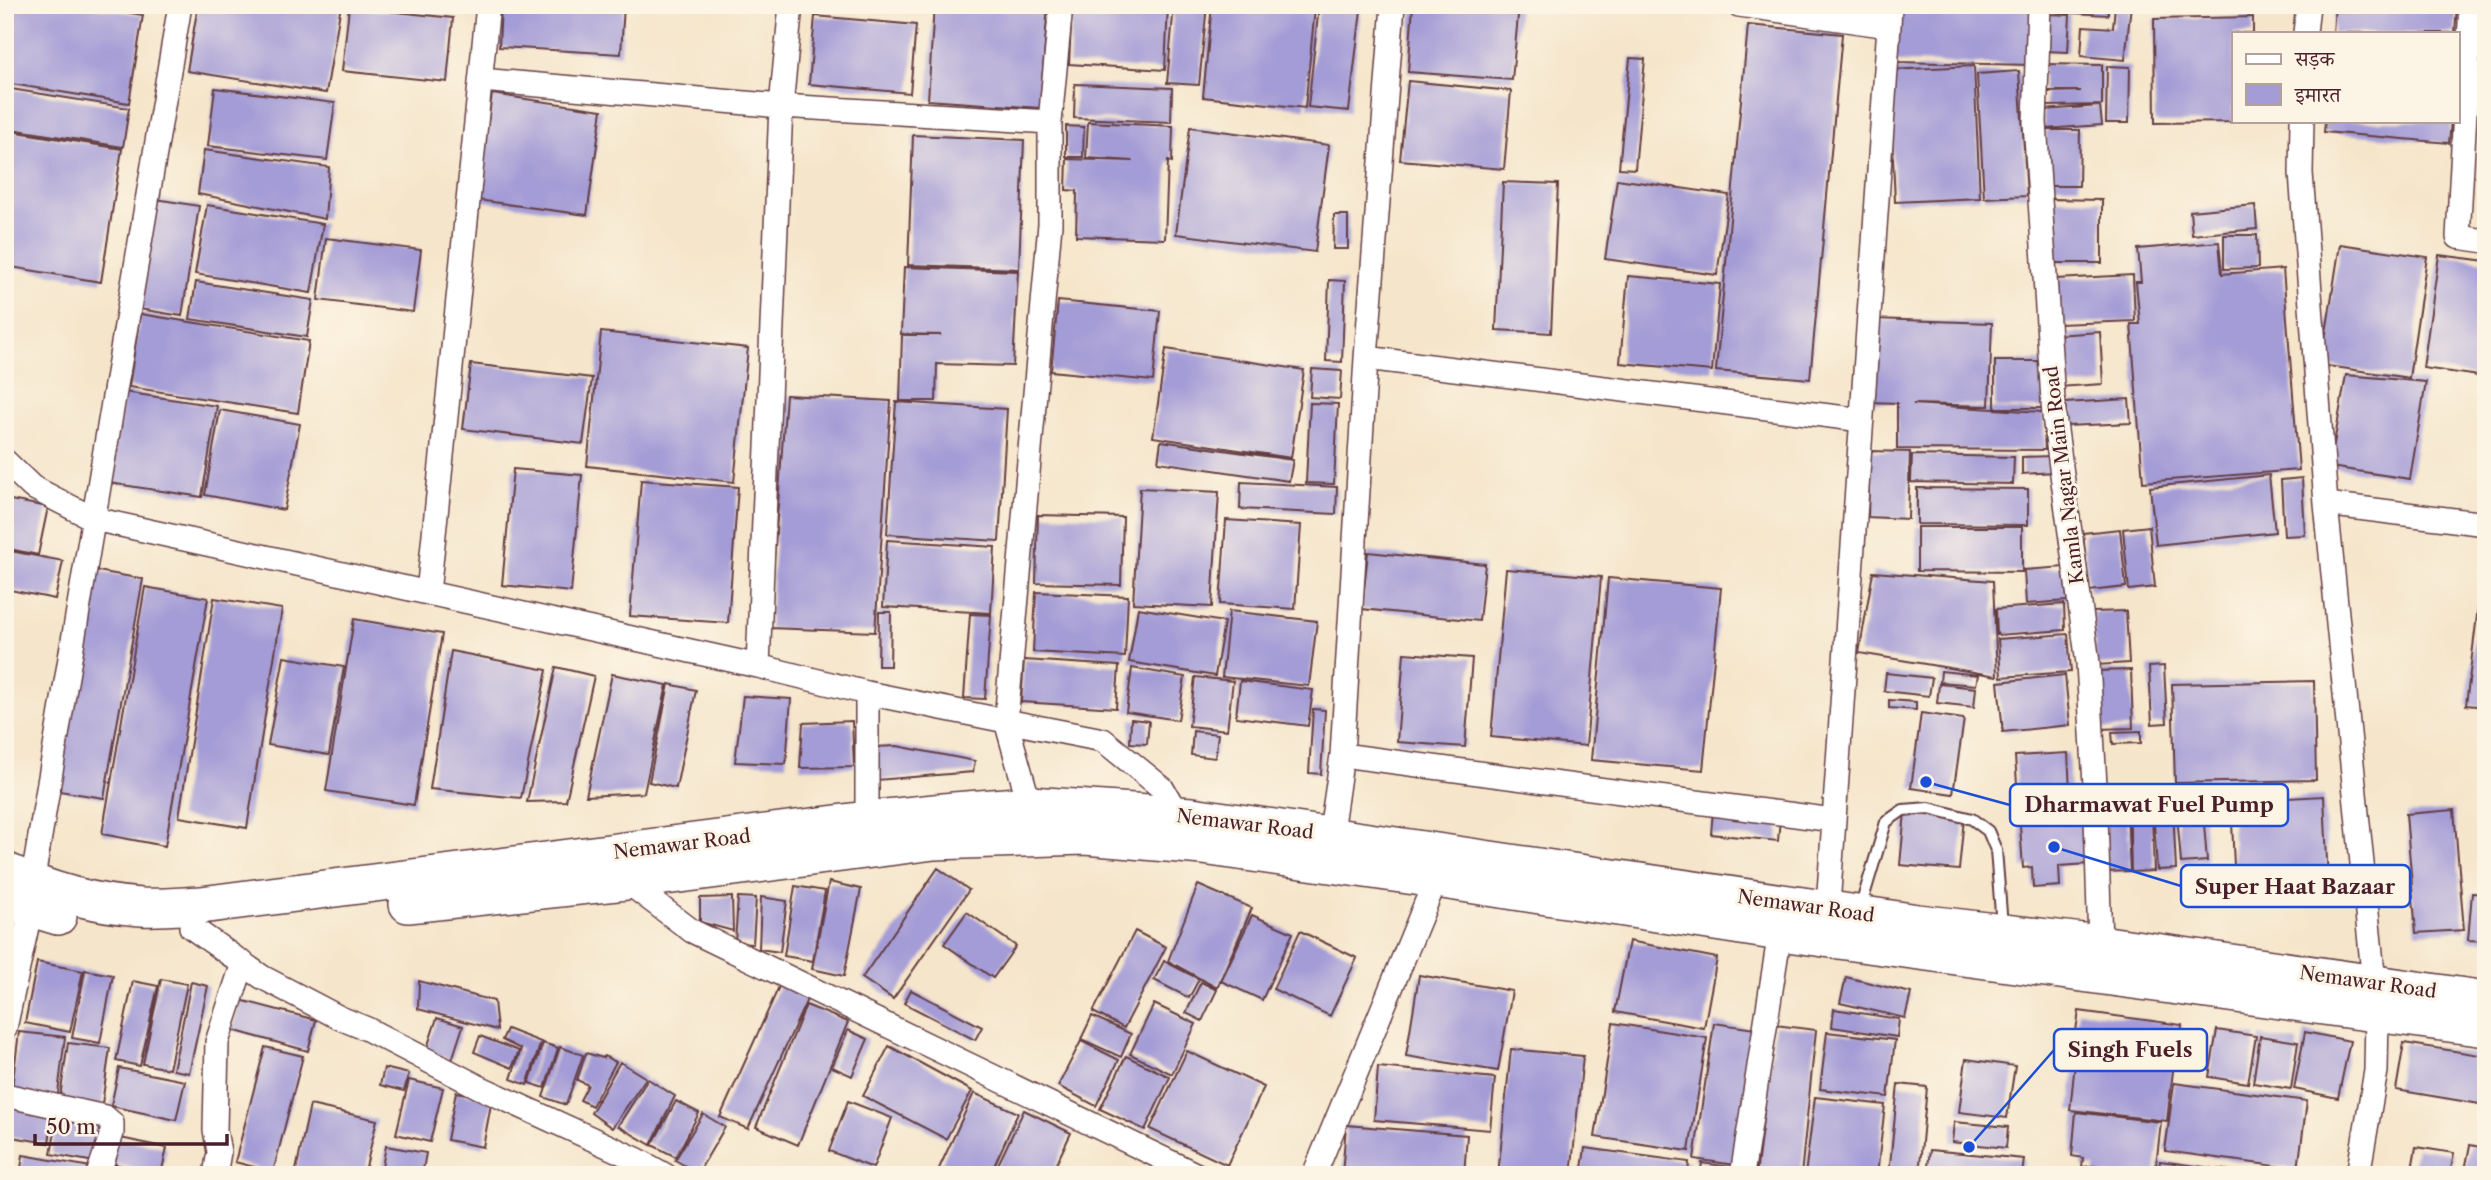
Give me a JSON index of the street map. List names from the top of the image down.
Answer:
{
  "streets": {
    "highway": ["Nemawar Road"],
    "street": ["Kamla Nagar Main Road"]
  },
  "crossings": [
    ["Kamla Nagar Main Road", "Nemawar Road"]
  ],
  "places": ["Dharmawat Fuel Pump", "Super Haat Bazaar", "Singh Fuels"],
  "legend": ["सड़क", "इमारत"],
  "scale_bar": "50 m"
}
